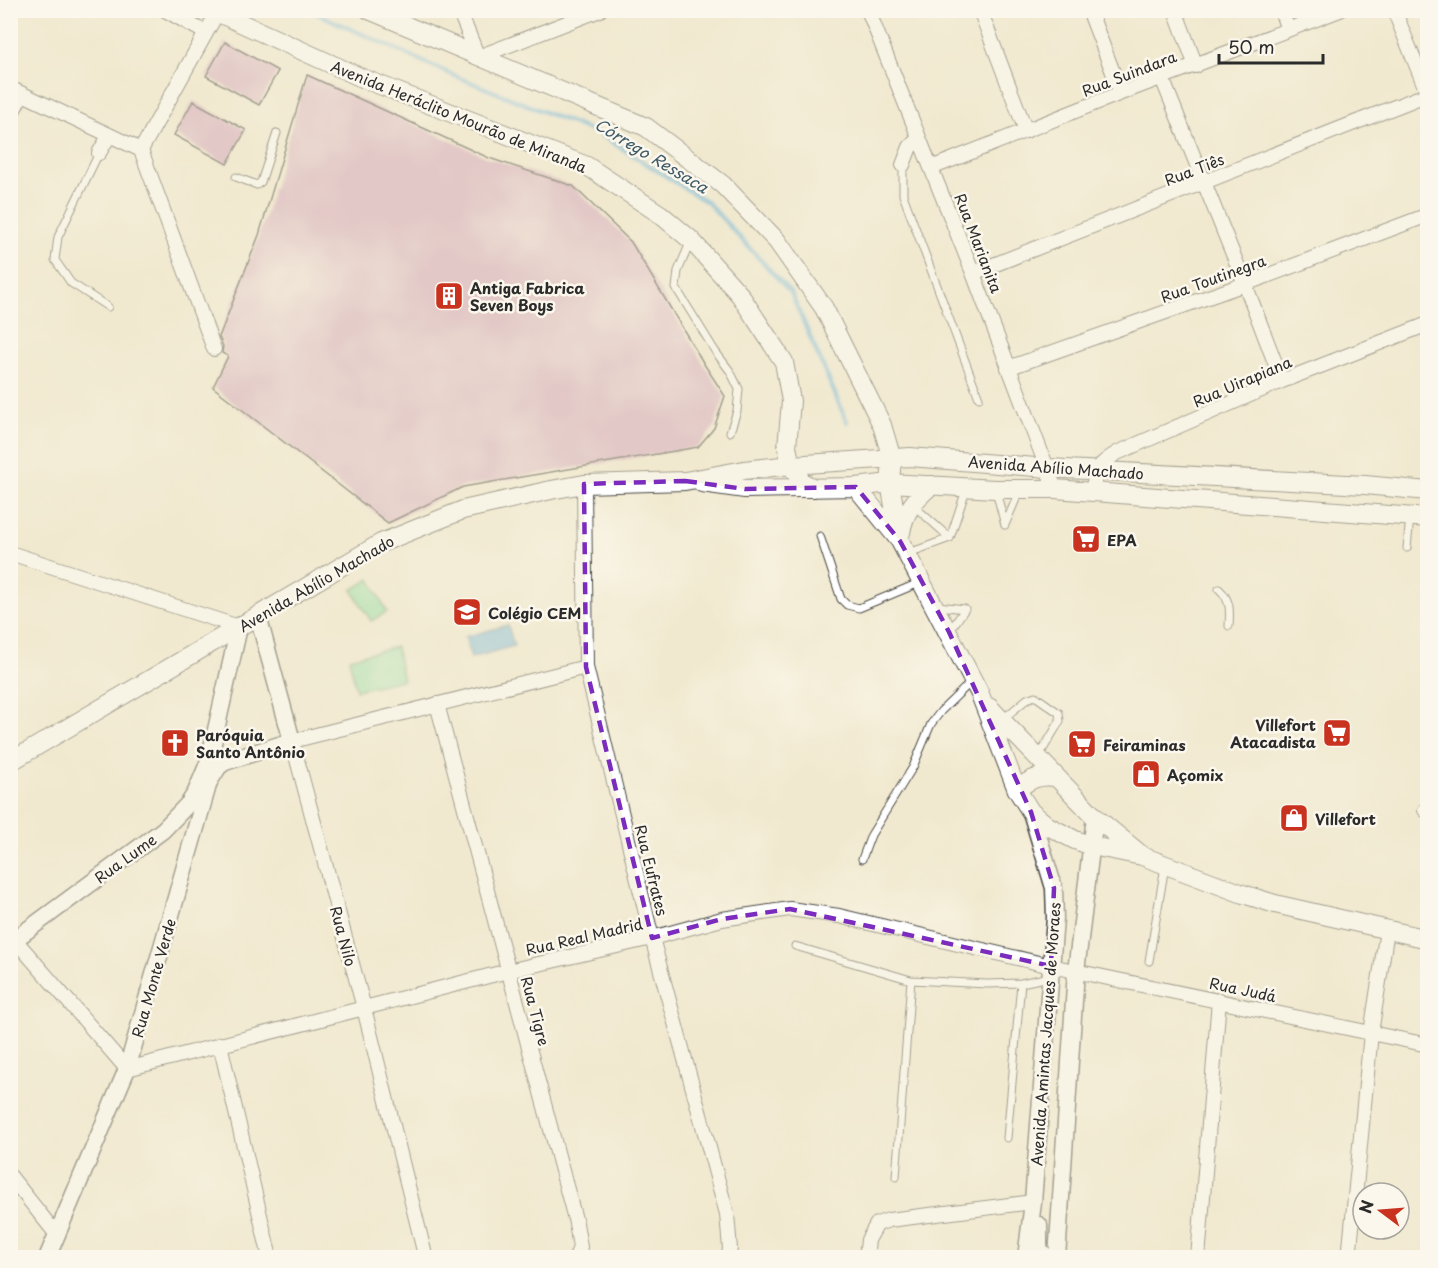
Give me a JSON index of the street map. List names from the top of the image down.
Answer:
{
  "streets": {
    "main road": ["Avenida Heráclito Mourão de Miranda", "Avenida Abílio Machado"],
    "street": [
      "Rua Suindara",
      "Rua Tiês",
      "Rua Marianita",
      "Rua Toutinegra",
      "Rua Uirapiana",
      "Rua Lume",
      "Rua Eufrates",
      "Rua Nilo",
      "Rua Real Madrid",
      "Rua Monte Verde",
      "Rua Judá",
      "Rua Tigre",
      "Avenida Amintas Jacques de Moraes"
    ]
  },
  "crossings": [
    ["Rua Suindara", "Rua Marianita"],
    ["Avenida Heráclito Mourão de Miranda", "Avenida Abílio Machado"],
    ["Rua Tiês", "Rua Marianita"],
    ["Rua Marianita", "Rua Toutinegra"],
    ["Rua Marianita", "Avenida Abílio Machado"],
    ["Rua Uirapiana", "Avenida Abílio Machado"],
    ["Avenida Abílio Machado", "Rua Lume"],
    ["Avenida Abílio Machado", "Rua Eufrates"],
    ["Avenida Abílio Machado", "Rua Nilo"],
    ["Rua Eufrates", "Rua Real Madrid"],
    ["Rua Nilo", "Rua Real Madrid"],
    ["Rua Nilo", "Rua Monte Verde"],
    ["Rua Real Madrid", "Rua Monte Verde"],
    ["Rua Real Madrid", "Rua Judá"],
    ["Rua Real Madrid", "Rua Tigre"],
    ["Rua Real Madrid", "Avenida Amintas Jacques de Moraes"],
    ["Rua Judá", "Avenida Amintas Jacques de Moraes"]
  ],
  "water": ["Córrego Ressaca"],
  "places": {
    "building": ["Antiga Fabrica Seven Boys"],
    "supermarket": ["EPA", "Villefort Atacadista", "Feiraminas"],
    "school or university": ["Colégio CEM"],
    "church": ["Paróquia Santo Antônio"],
    "shop": ["Açomix", "Villefort"]
  },
  "scale_bar": "50 m",
  "north": "left"
}
